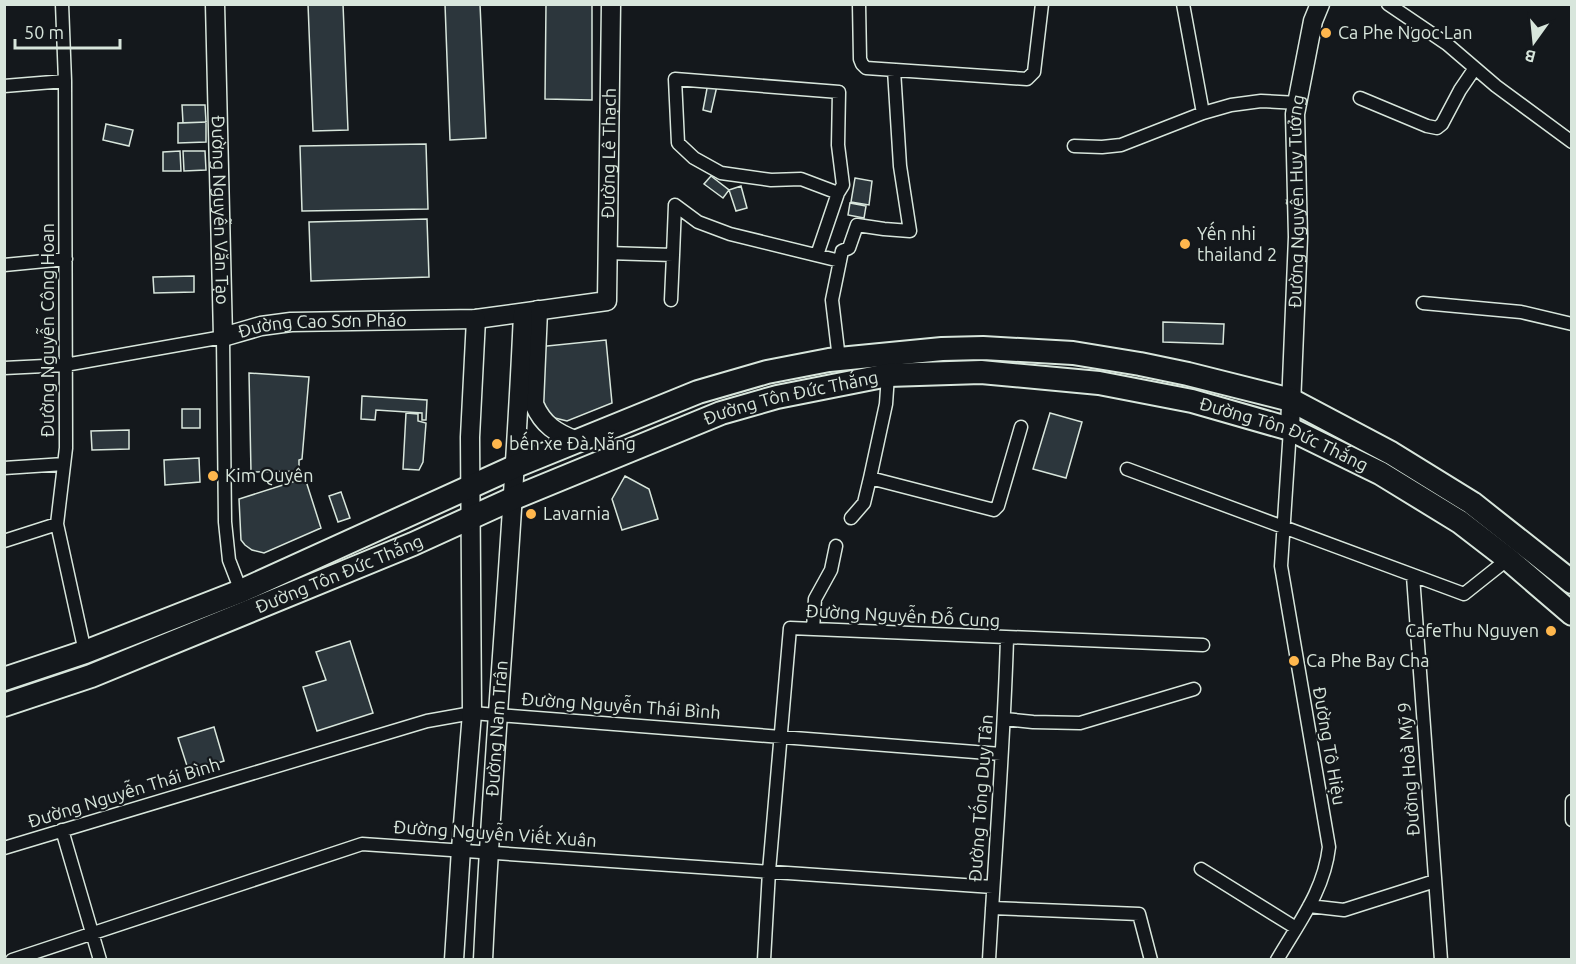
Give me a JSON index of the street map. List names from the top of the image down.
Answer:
{
  "streets": {
    "highway": ["Đường Tôn Đức Thắng"],
    "street": [
      "Đường Lê Thạch",
      "Đường Nguyễn Huy Tưởng",
      "Đường Nguyễn Văn Tạo",
      "Đường Cao Sơn Pháo",
      "Đường Nguyễn Công Hoan",
      "Đường Nguyễn Đỗ Cung",
      "Đường Nguyễn Thái Bình",
      "Đường Nam Trân",
      "Đường Tô Hiệu",
      "Đường Hoà Mỹ 9",
      "Đường Tống Duy Tân",
      "Đường Nguyễn Viết Xuân"
    ]
  },
  "crossings": [
    ["Đường Lê Thạch", "Đường Cao Sơn Pháo"],
    ["Đường Nguyễn Huy Tưởng", "Đường Tôn Đức Thắng"],
    ["Đường Nguyễn Huy Tưởng", "Đường Tô Hiệu"],
    ["Đường Nguyễn Văn Tạo", "Đường Cao Sơn Pháo"],
    ["Đường Nguyễn Văn Tạo", "Đường Tôn Đức Thắng"],
    ["Đường Cao Sơn Pháo", "Đường Nguyễn Công Hoan"],
    ["Đường Nguyễn Công Hoan", "Đường Tôn Đức Thắng"],
    ["Đường Tôn Đức Thắng", "Đường Nam Trân"],
    ["Đường Tôn Đức Thắng", "Đường Tô Hiệu"],
    ["Đường Nguyễn Đỗ Cung", "Đường Nguyễn Thái Bình"],
    ["Đường Nguyễn Đỗ Cung", "Đường Tống Duy Tân"],
    ["Đường Nguyễn Đỗ Cung", "Đường Nguyễn Viết Xuân"],
    ["Đường Nguyễn Thái Bình", "Đường Nam Trân"],
    ["Đường Nguyễn Thái Bình", "Đường Tống Duy Tân"],
    ["Đường Nam Trân", "Đường Nguyễn Viết Xuân"],
    ["Đường Tống Duy Tân", "Đường Nguyễn Viết Xuân"]
  ],
  "places": [
    "Ca Phe Ngoc Lan",
    "Yến nhi thailand 2",
    "bến xe Đà Nẵng",
    "Kim Quyên",
    "Lavarnia",
    "CafeThu Nguyen",
    "Ca Phe Bay Cha"
  ],
  "scale_bar": "50 m",
  "north": "bottom"
}
